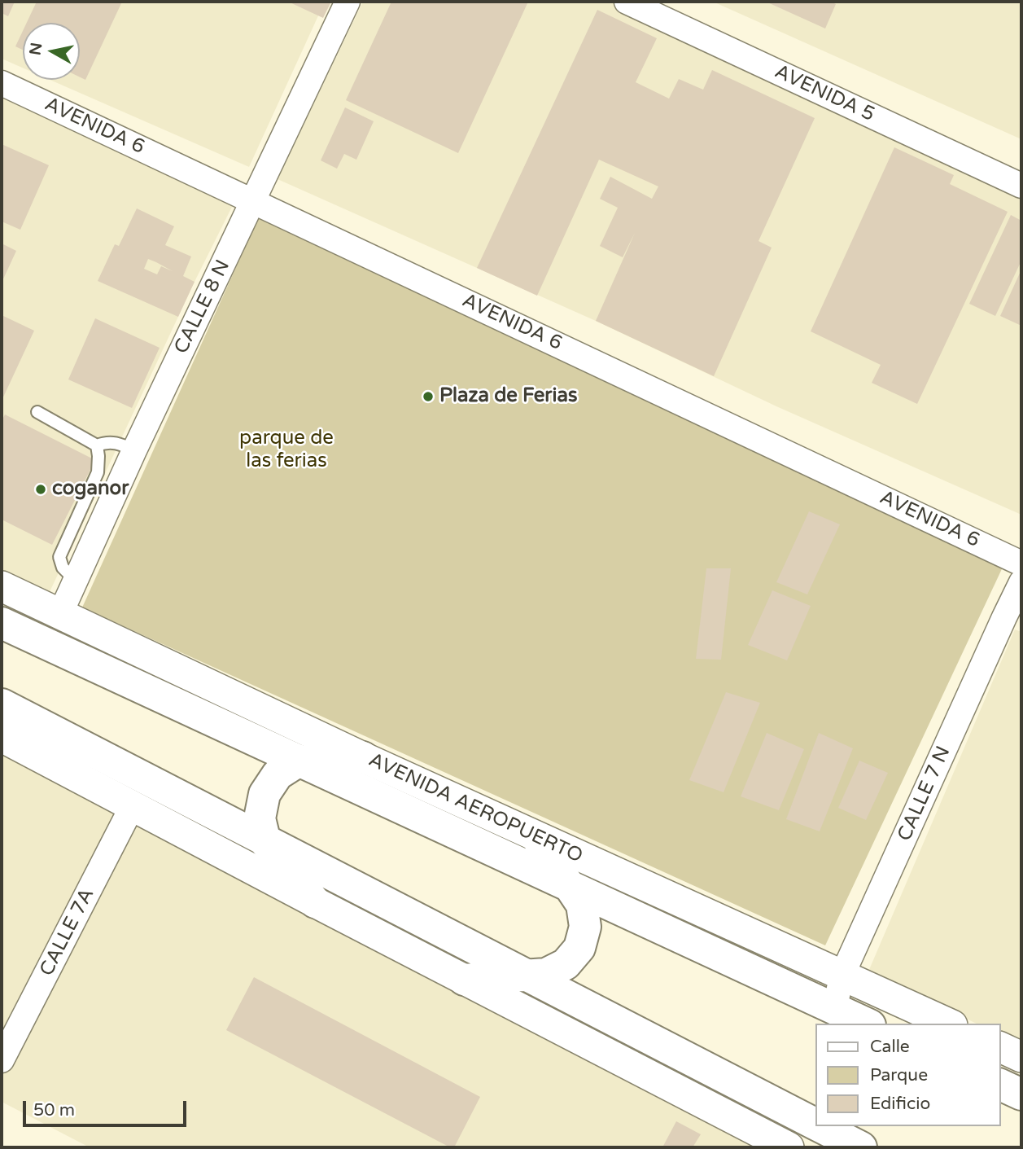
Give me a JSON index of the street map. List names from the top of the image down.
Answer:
{
  "streets": {
    "main road": ["AVENIDA AEROPUERTO"],
    "street": [
      "AVENIDA 5",
      "AVENIDA 6",
      "CALLE 8 N",
      "CALLE 7 N",
      "CALLE 7A"
    ]
  },
  "crossings": [
    ["AVENIDA 6", "CALLE 8 N"],
    ["CALLE 8 N", "AVENIDA AEROPUERTO"],
    ["CALLE 7 N", "AVENIDA AEROPUERTO"]
  ],
  "parks": ["parque de las ferias"],
  "places": ["Plaza de Ferias", "coganor"],
  "legend": ["Calle", "Parque", "Edificio"],
  "scale_bar": "50 m",
  "north": "left"
}
